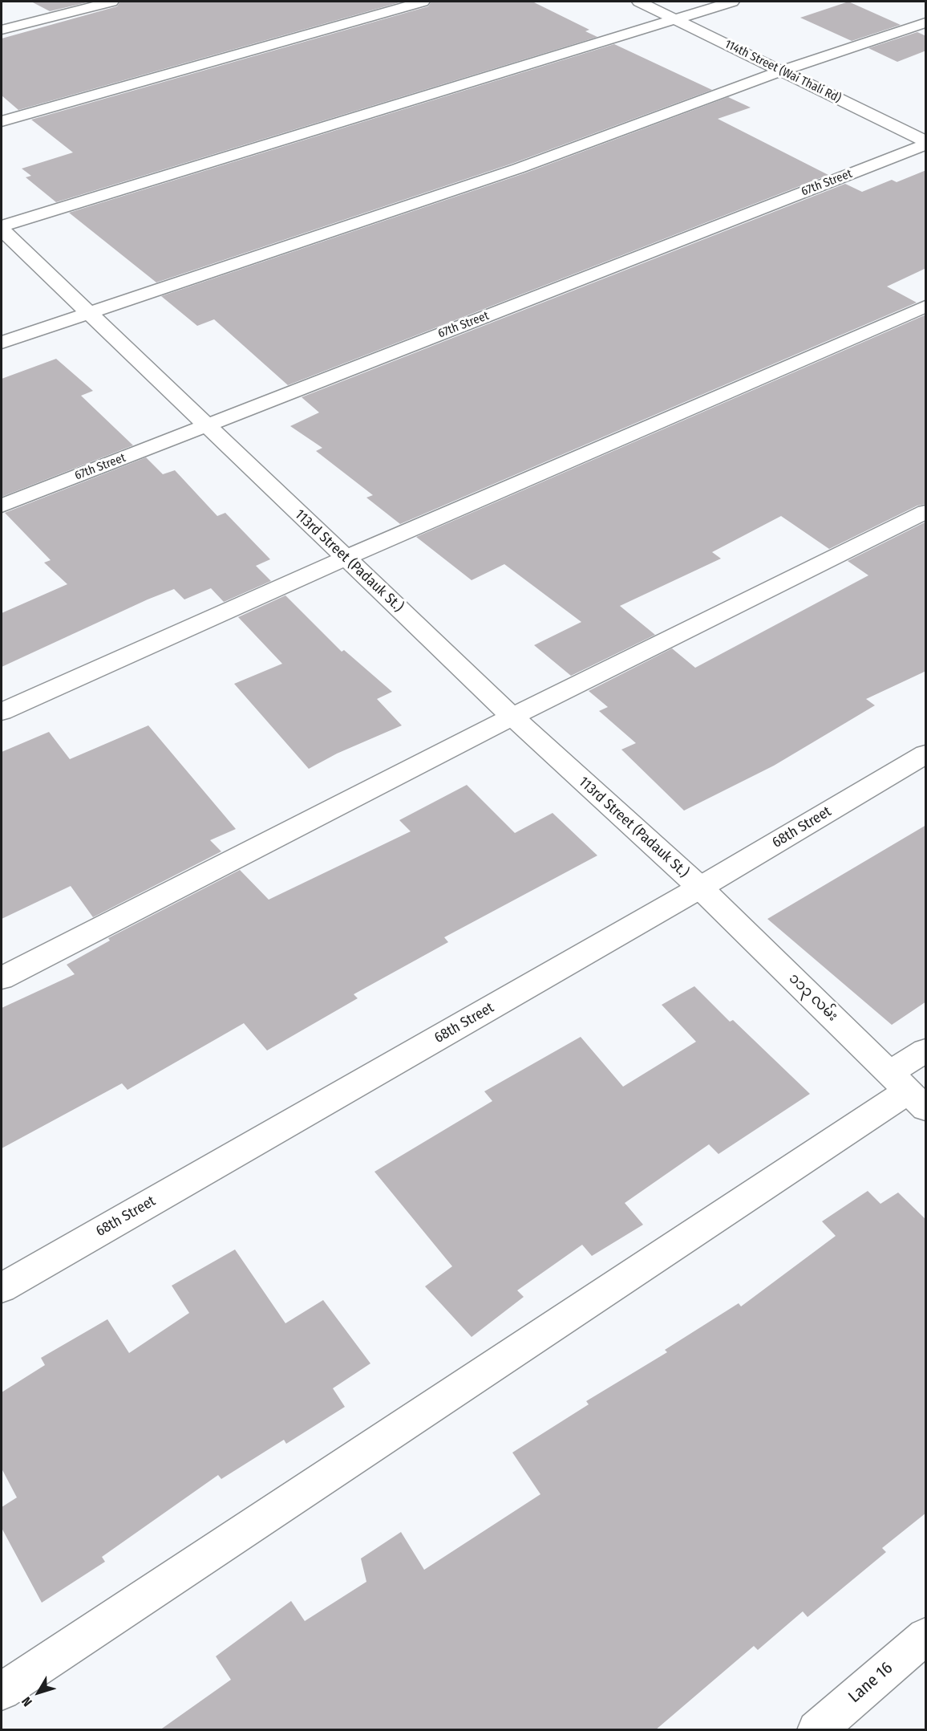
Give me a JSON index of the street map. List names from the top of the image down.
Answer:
{
  "streets": {
    "street": [
      "114th Street (Wai Thali Rd)",
      "67th Street",
      "113rd Street (Padauk St.)",
      "68th Street",
      "၁၁၃ လမ်း",
      "Lane 16"
    ]
  },
  "crossings": [
    ["114th Street (Wai Thali Rd)", "67th Street"],
    ["67th Street", "113rd Street (Padauk St.)"],
    ["113rd Street (Padauk St.)", "68th Street"],
    ["113rd Street (Padauk St.)", "၁၁၃ လမ်း"],
    ["68th Street", "၁၁၃ လမ်း"]
  ],
  "north": "bottom left"
}
